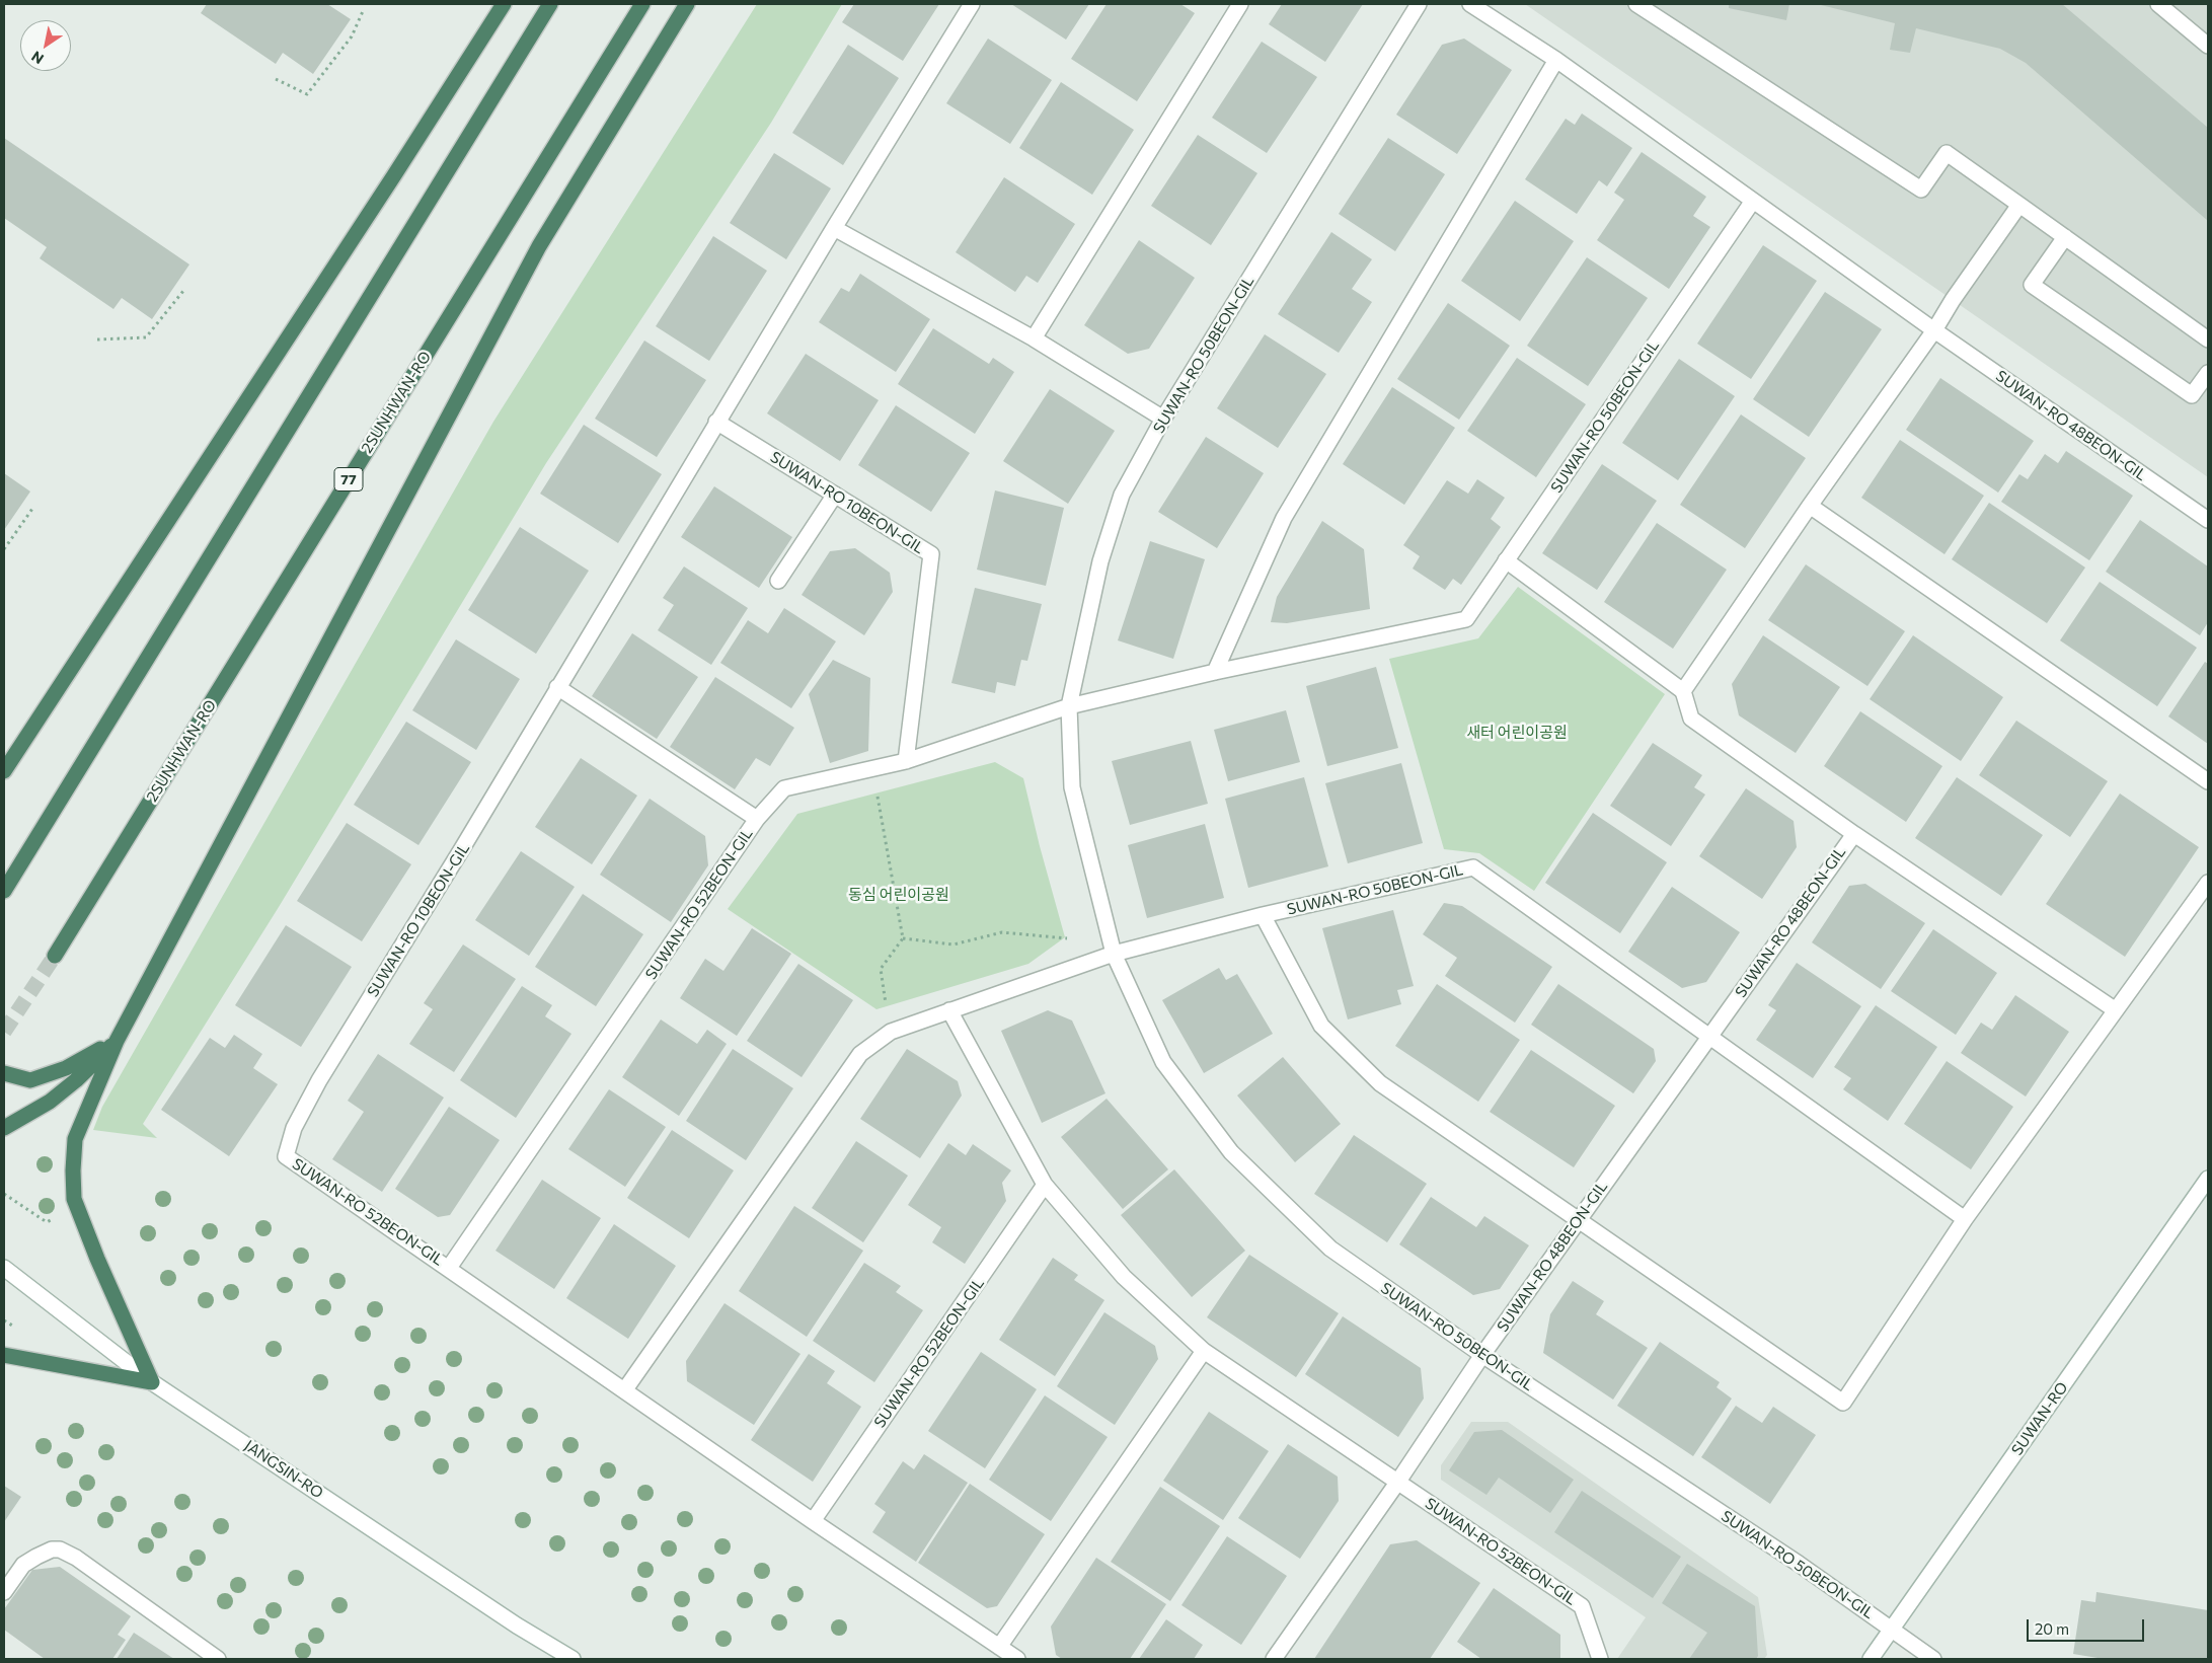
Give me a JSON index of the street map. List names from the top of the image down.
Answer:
{
  "streets": {
    "highway": ["2SUNHWAN-RO", "77"],
    "street": [
      "SUWAN-RO 50BEON-GIL",
      "SUWAN-RO 48BEON-GIL",
      "SUWAN-RO 10BEON-GIL",
      "SUWAN-RO 52BEON-GIL",
      "SUWAN-RO",
      "JANGSIN-RO"
    ]
  },
  "crossings": [
    ["SUWAN-RO 50BEON-GIL", "SUWAN-RO 48BEON-GIL"],
    ["SUWAN-RO 50BEON-GIL", "SUWAN-RO 52BEON-GIL"],
    ["SUWAN-RO 50BEON-GIL", "SUWAN-RO"],
    ["SUWAN-RO 10BEON-GIL", "SUWAN-RO 52BEON-GIL"]
  ],
  "parks": ["새터 어린이공원", "동심 어린이공원"],
  "scale_bar": "20 m",
  "north": "bottom left"
}
